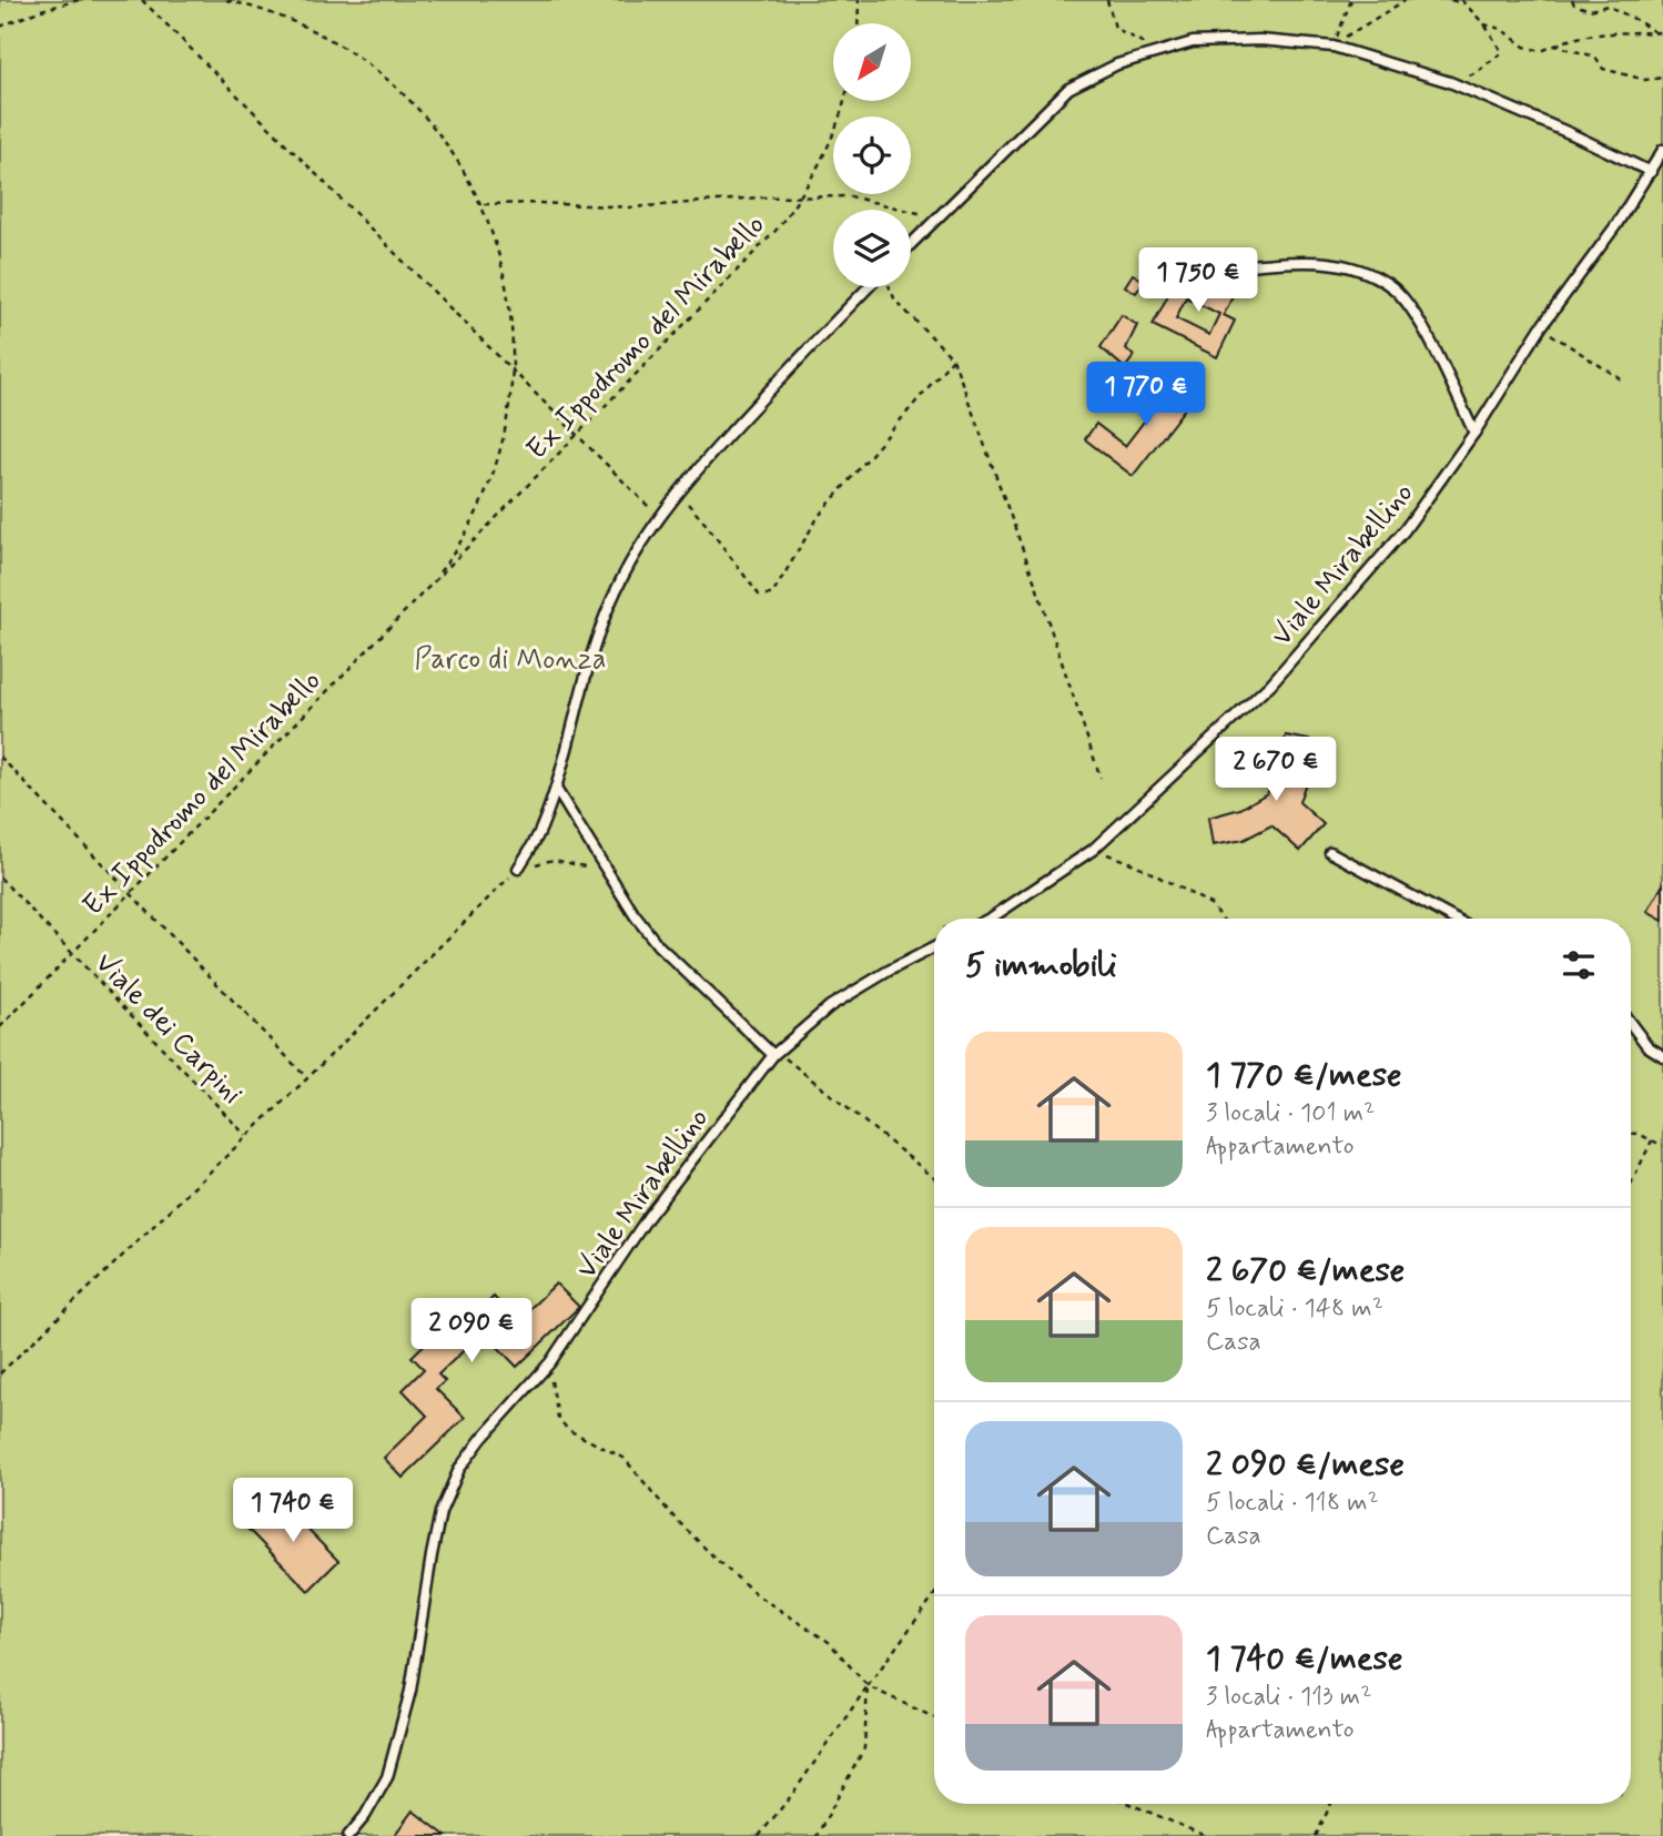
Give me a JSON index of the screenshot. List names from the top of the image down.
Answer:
{
  "streets": {
    "lane": ["Viale Mirabellino"],
    "path": ["Ex Ippodromo del Mirabello", "Viale dei Carpini"]
  },
  "crossings": [
    ["Ex Ippodromo del Mirabello", "Viale dei Carpini"]
  ],
  "parks": ["Parco di Monza"],
  "north": "bottom left",
  "page": {
    "price": [
      "1 750 €",
      "1 770 €",
      "2 670 €",
      "2 090 €",
      "1 740 €"
    ],
    "heading": "5 immobili",
    "list": [
      {
        "name": "1 770 €/mese",
        "note": "3 locali · 101 m² · Appartamento"
      },
      {
        "name": "2 670 €/mese",
        "note": "5 locali · 148 m² · Casa"
      },
      {
        "name": "2 090 €/mese",
        "note": "5 locali · 118 m² · Casa"
      },
      {
        "name": "1 740 €/mese",
        "note": "3 locali · 113 m² · Appartamento"
      }
    ]
  }
}
